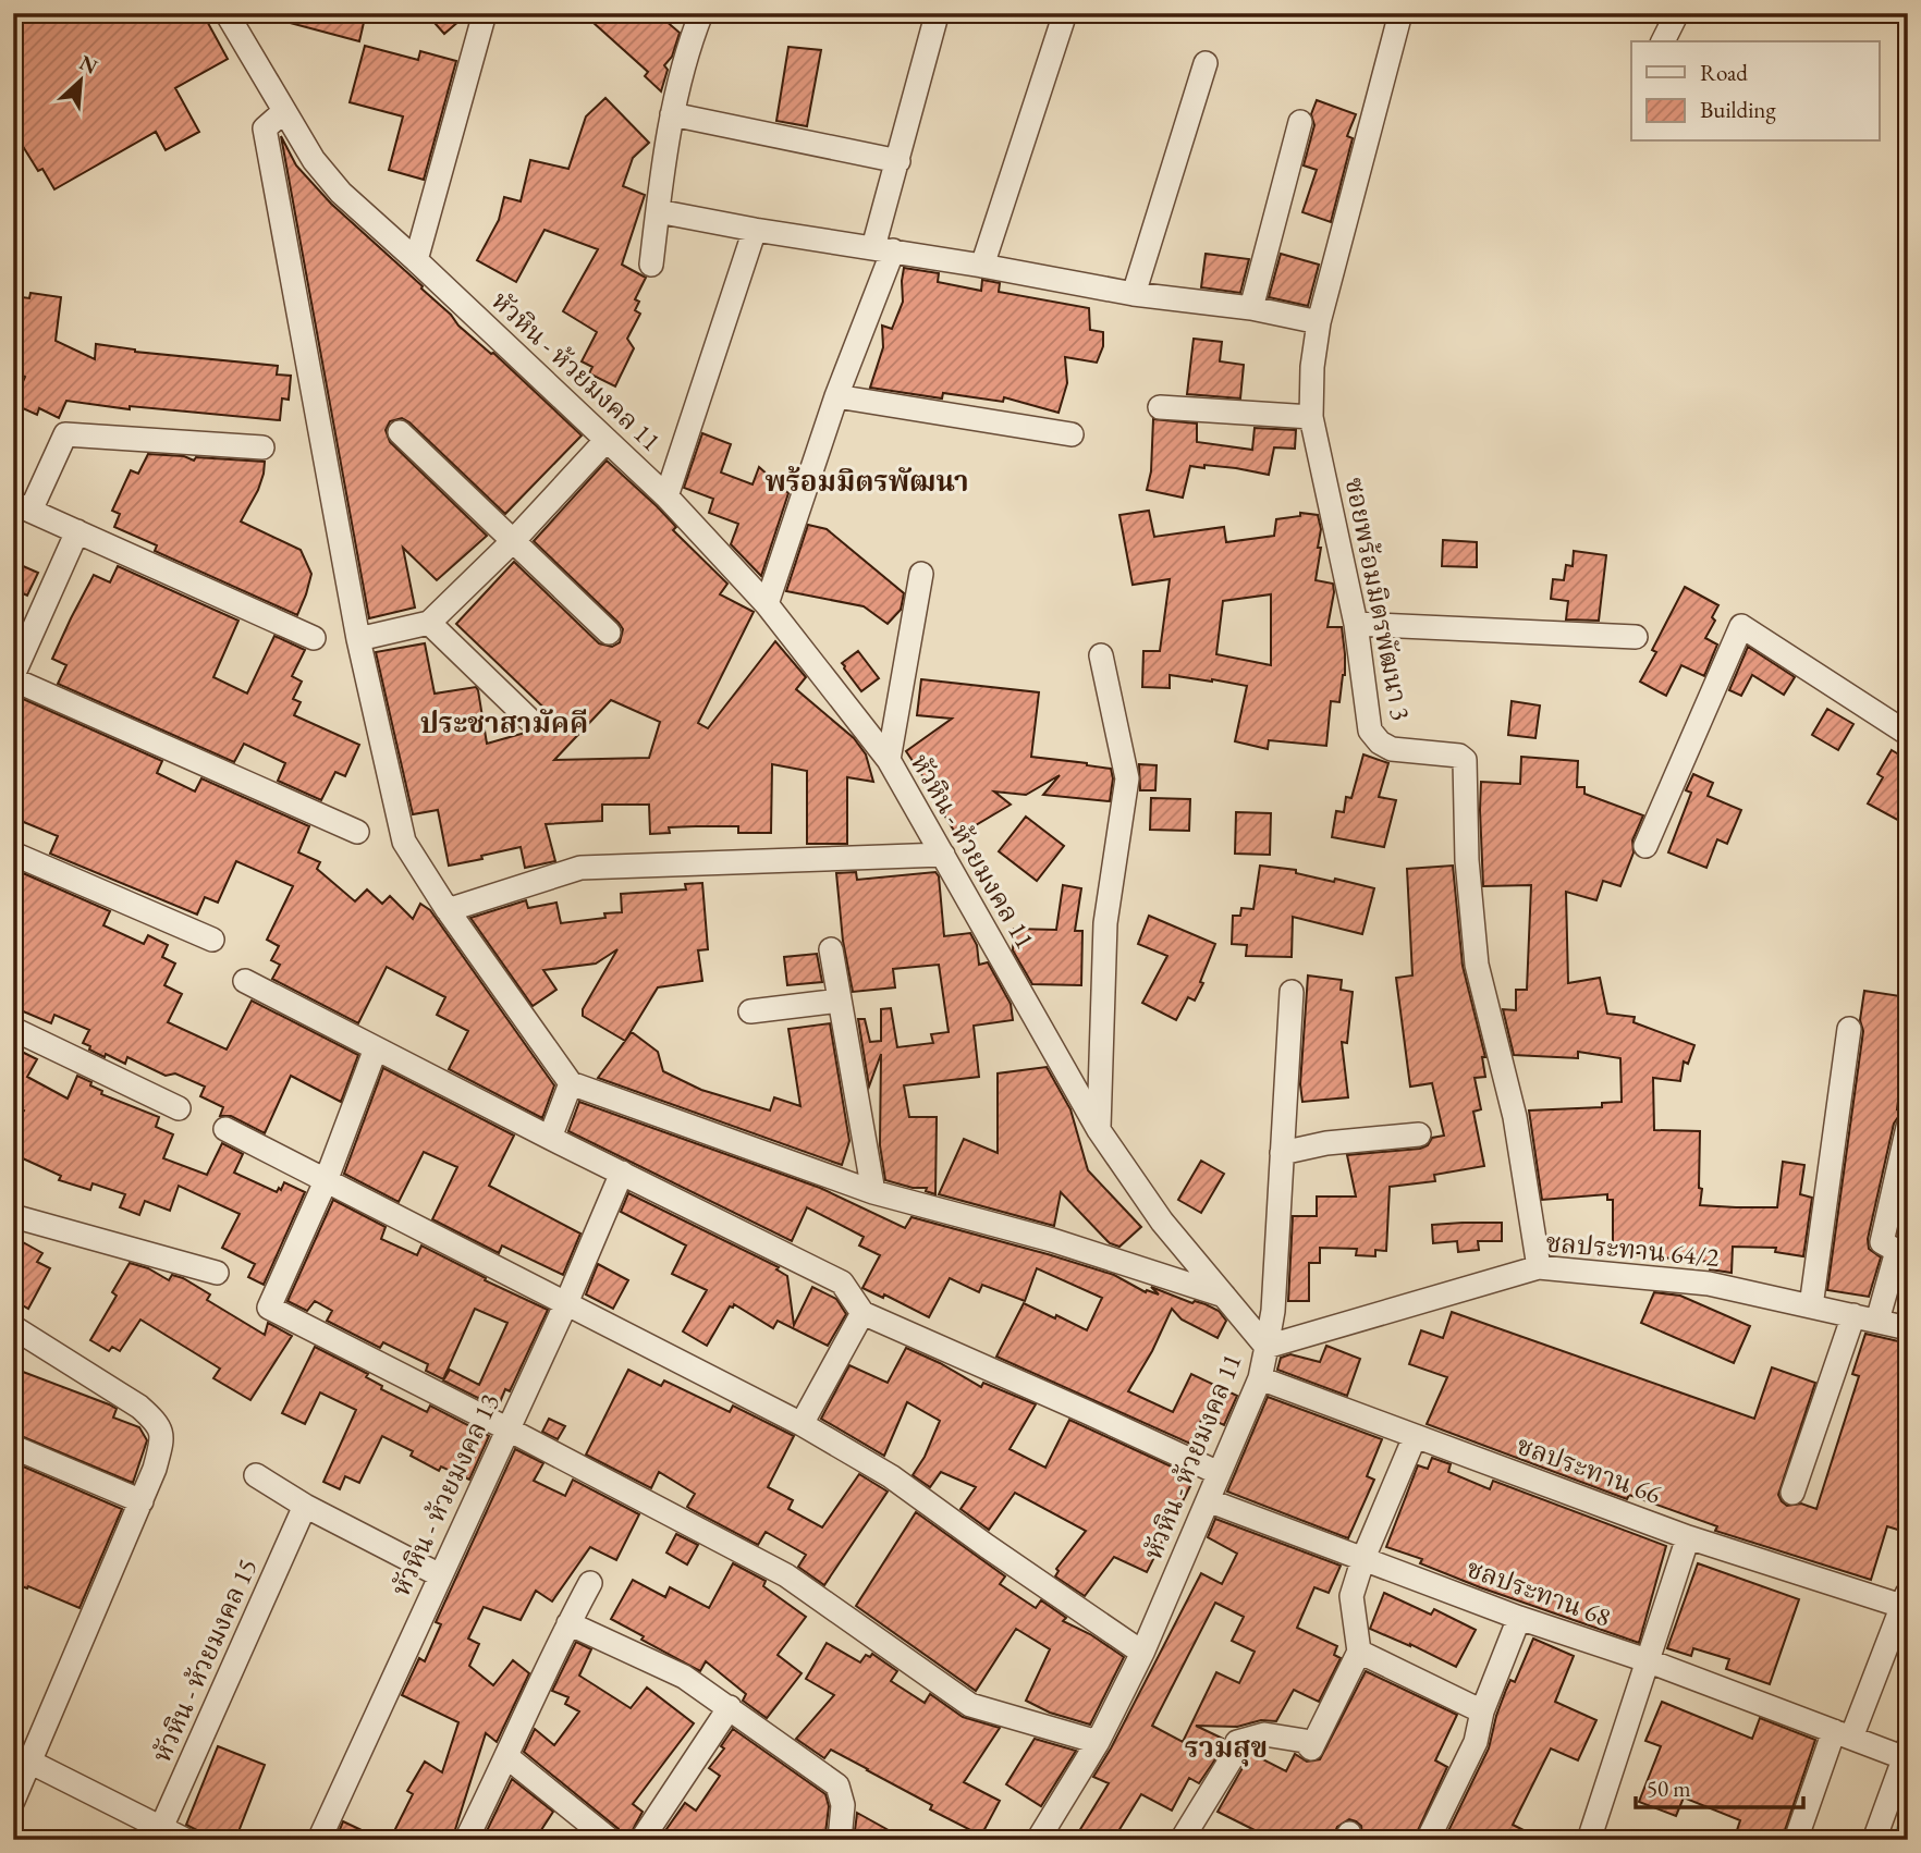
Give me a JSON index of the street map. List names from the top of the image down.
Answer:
{
  "streets": {
    "street": [
      "หัวหิน - ห้วยมงคล 11",
      "ซอยพร้อมมิตรพัฒนา 3",
      "ชลประทาน 64/2",
      "ชลประทาน 66",
      "หัวหิน - ห้วยมงคล 13",
      "ชลประทาน 68",
      "หัวหิน - ห้วยมงคล 15"
    ]
  },
  "crossings": [
    ["หัวหิน - ห้วยมงคล 11", "ชลประทาน 64/2"],
    ["หัวหิน - ห้วยมงคล 11", "ชลประทาน 66"],
    ["หัวหิน - ห้วยมงคล 11", "ชลประทาน 68"],
    ["ซอยพร้อมมิตรพัฒนา 3", "ชลประทาน 64/2"]
  ],
  "districts": ["พร้อมมิตรพัฒนา", "ประชาสามัคคี", "รวมสุข"],
  "legend": ["Road", "Building"],
  "scale_bar": "50 m",
  "north": "top right"
}
